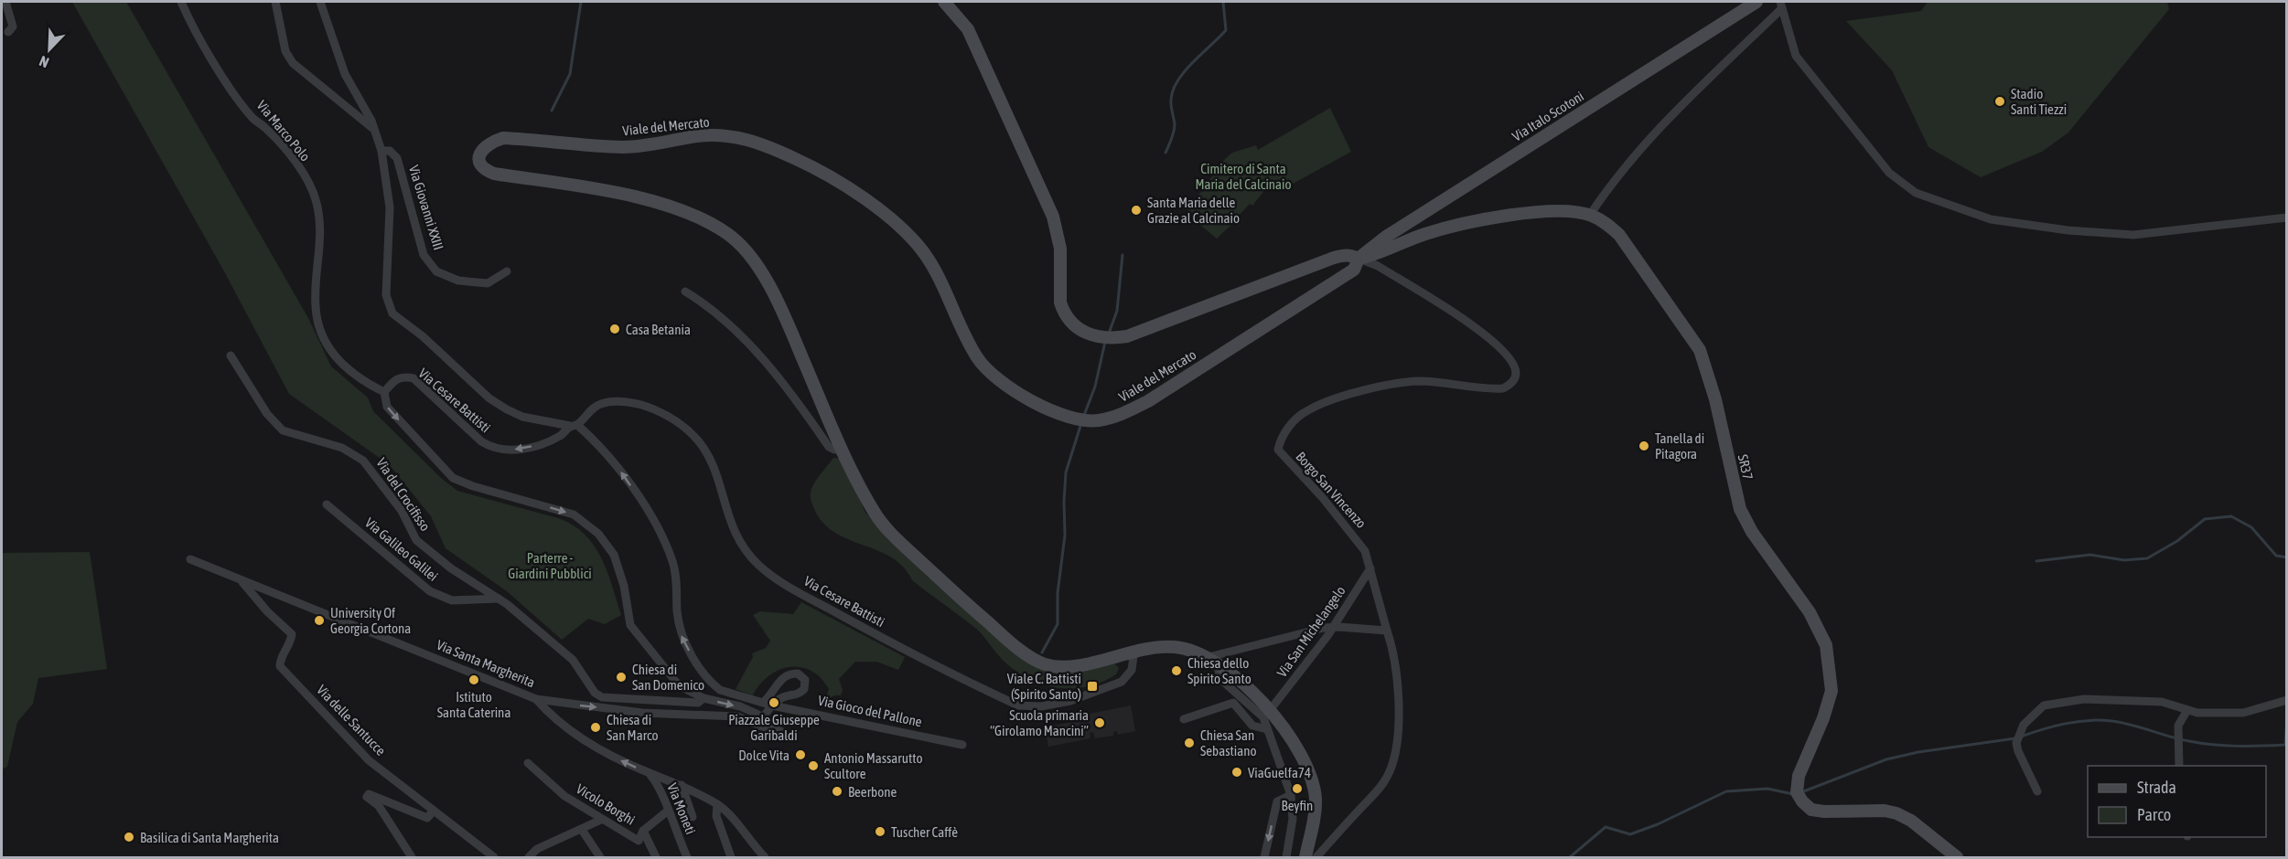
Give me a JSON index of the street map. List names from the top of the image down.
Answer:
{
  "streets": {
    "main road": ["Via Italo Scotoni", "Viale del Mercato", "SR37"],
    "street": [
      "Via Marco Polo",
      "Via Giovanni XXIII",
      "Via Cesare Battisti",
      "Borgo San Vincenzo",
      "Via del Crocifisso",
      "Via Galileo Galilei",
      "Via San Michelangelo",
      "Via Santa Margherita",
      "Via Gioco del Pallone",
      "Via delle Santucce",
      "Vicolo Borghi",
      "Via Moneti"
    ]
  },
  "crossings": [
    ["Via Italo Scotoni", "Viale del Mercato"],
    ["Via Italo Scotoni", "SR37"],
    ["Via Italo Scotoni", "Borgo San Vincenzo"],
    ["Viale del Mercato", "Via Cesare Battisti"],
    ["Viale del Mercato", "SR37"],
    ["Viale del Mercato", "Borgo San Vincenzo"],
    ["Viale del Mercato", "Via San Michelangelo"],
    ["Via Marco Polo", "Via Cesare Battisti"],
    ["SR37", "Borgo San Vincenzo"],
    ["Borgo San Vincenzo", "Via San Michelangelo"],
    ["Via del Crocifisso", "Via Galileo Galilei"],
    ["Via Santa Margherita", "Via delle Santucce"],
    ["Vicolo Borghi", "Via Moneti"]
  ],
  "parks": ["Cimitero di Santa Maria del Calcinaio", "Parterre - Giardini Pubblici"],
  "places": {
    "other": [
      "Stadio Santi Tiezzi",
      "Santa Maria delle Grazie al Calcinaio",
      "Casa Betania",
      "Tanella di Pitagora",
      "University Of Georgia Cortona",
      "Chiesa dello Spirito Santo",
      "Chiesa di San Domenico",
      "Istituto Santa Caterina",
      "Piazzale Giuseppe Garibaldi",
      "Scuola primaria “Girolamo Mancini”",
      "Chiesa di San Marco",
      "Chiesa San Sebastiano",
      "Dolce Vita",
      "Antonio Massarutto Scultore",
      "ViaGuelfa74",
      "Beyfin",
      "Beerbone",
      "Tuscher Caffè",
      "Basilica di Santa Margherita"
    ],
    "transit": ["Viale C. Battisti (Spirito Santo)"]
  },
  "legend": ["Strada", "Parco"],
  "north": "bottom left"
}
